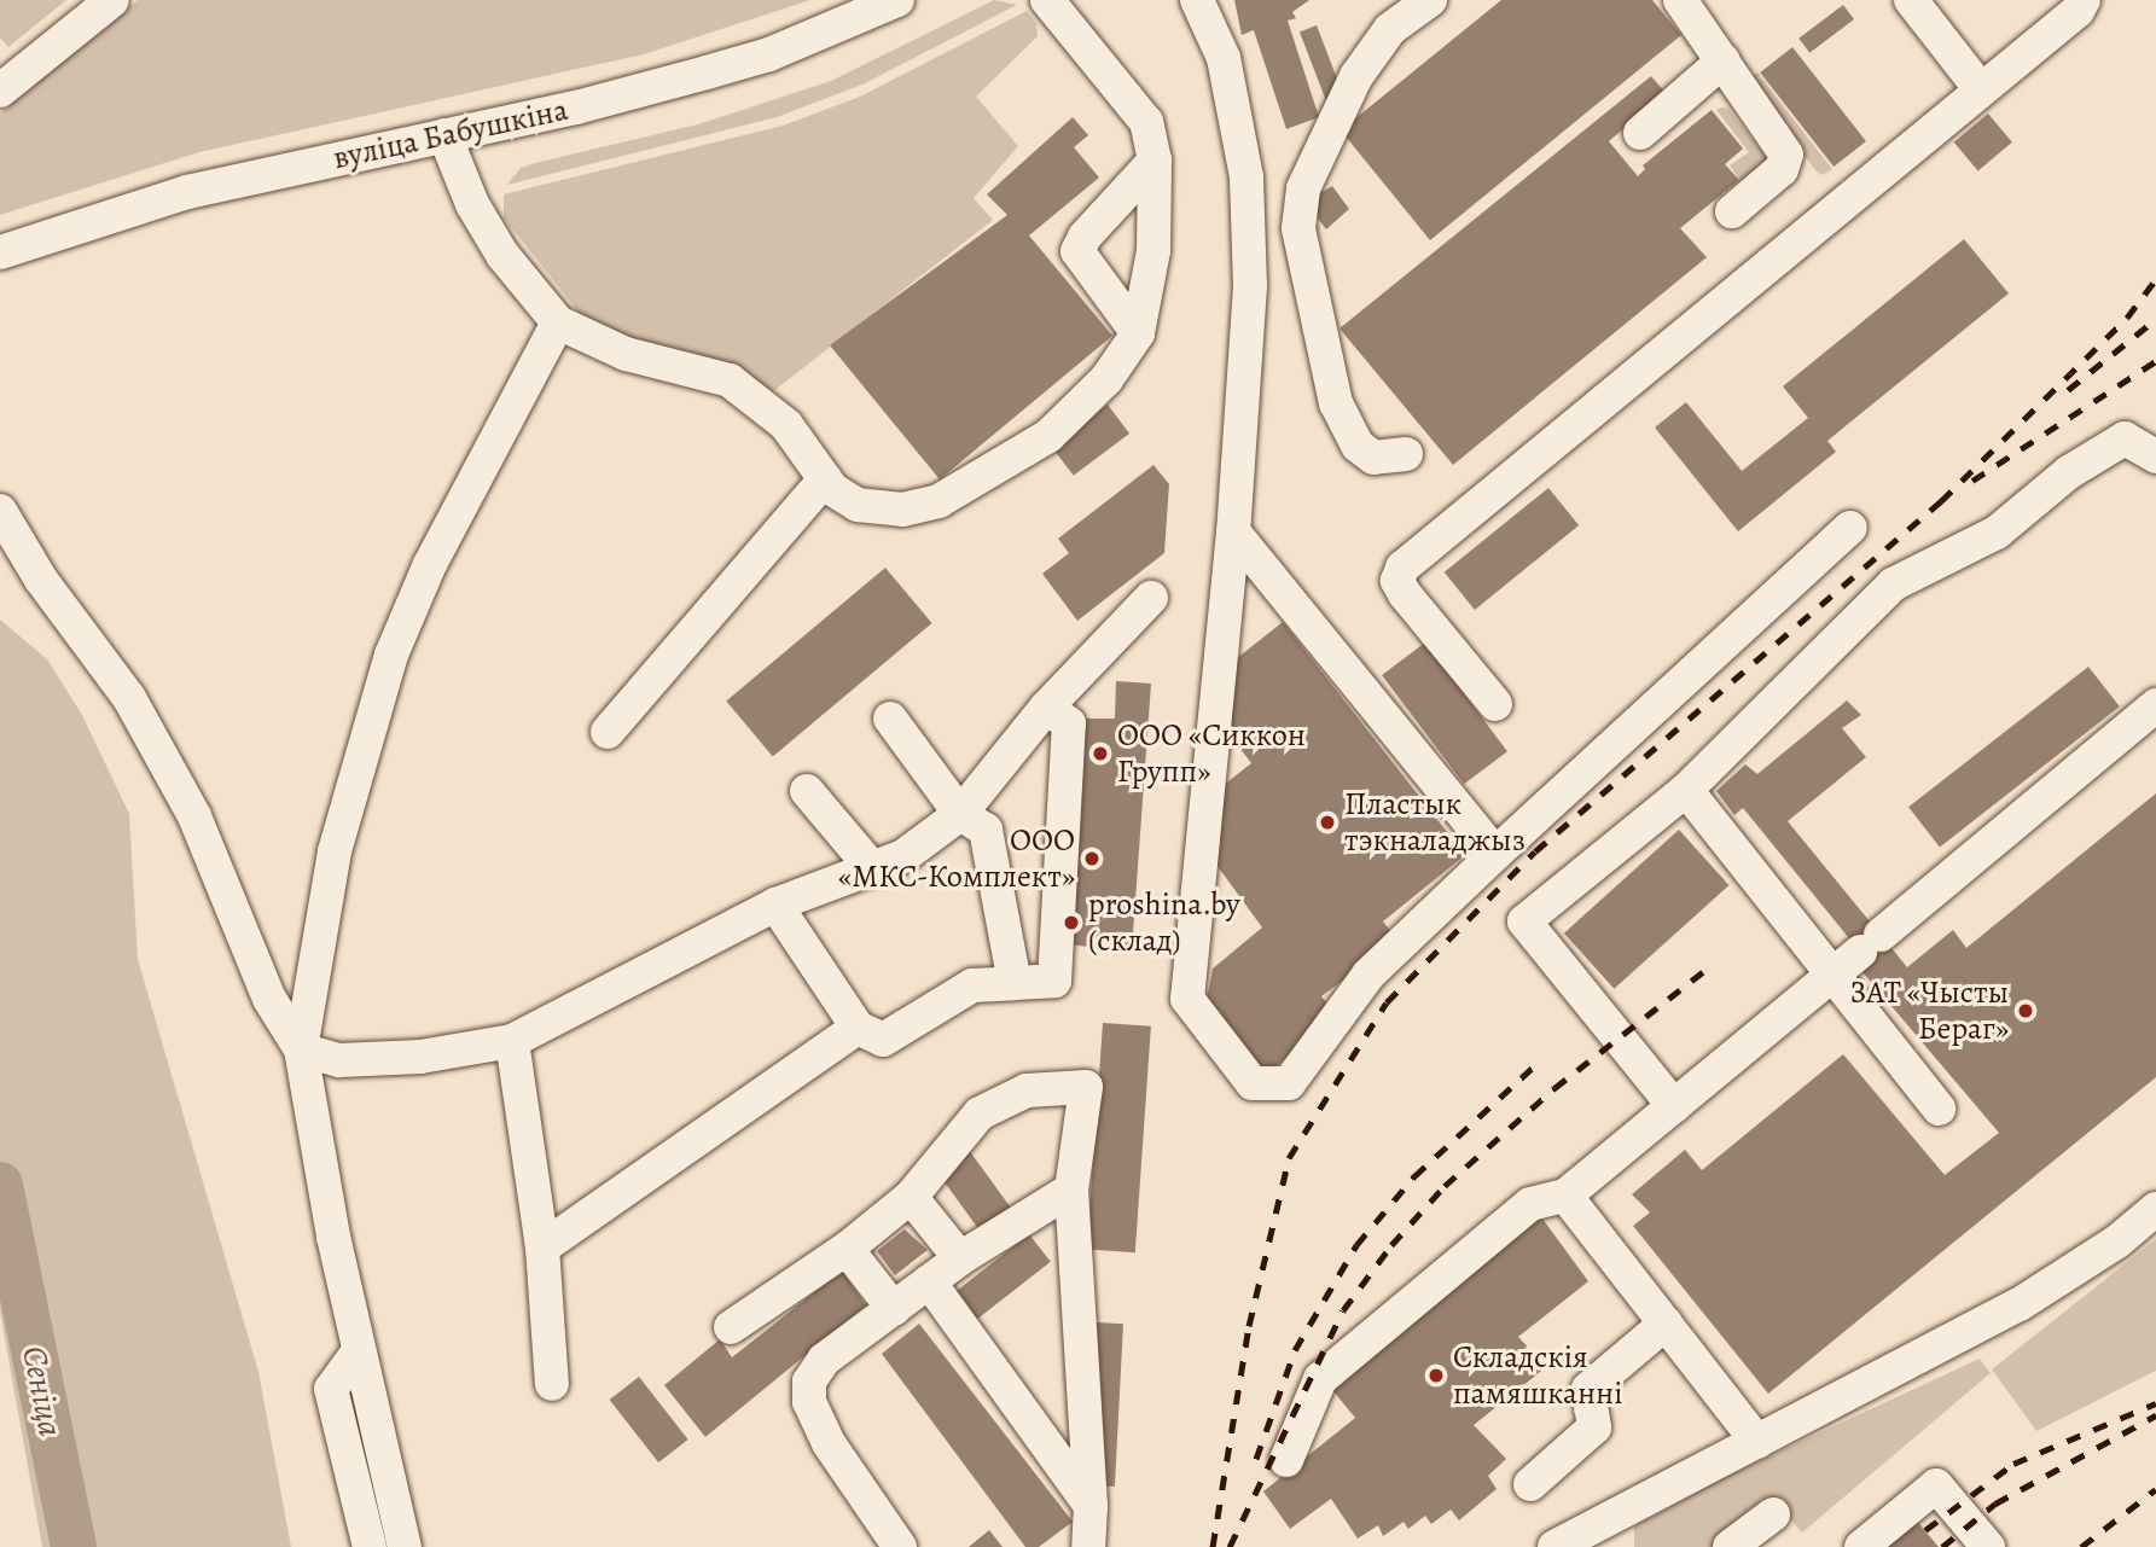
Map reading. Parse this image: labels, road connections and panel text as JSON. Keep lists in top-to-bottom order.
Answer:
{
  "streets": {
    "street": ["вуліца Бабушкіна"]
  },
  "water": ["Сеніца"],
  "places": [
    "ООО «Сиккон Групп»",
    "Пластык тэкналаджыз",
    "ООО «МКС-Комплект»",
    "рroshina.by (склад)",
    "ЗАТ «Чысты Бераг»",
    "Складскія памяшканні"
  ]
}
